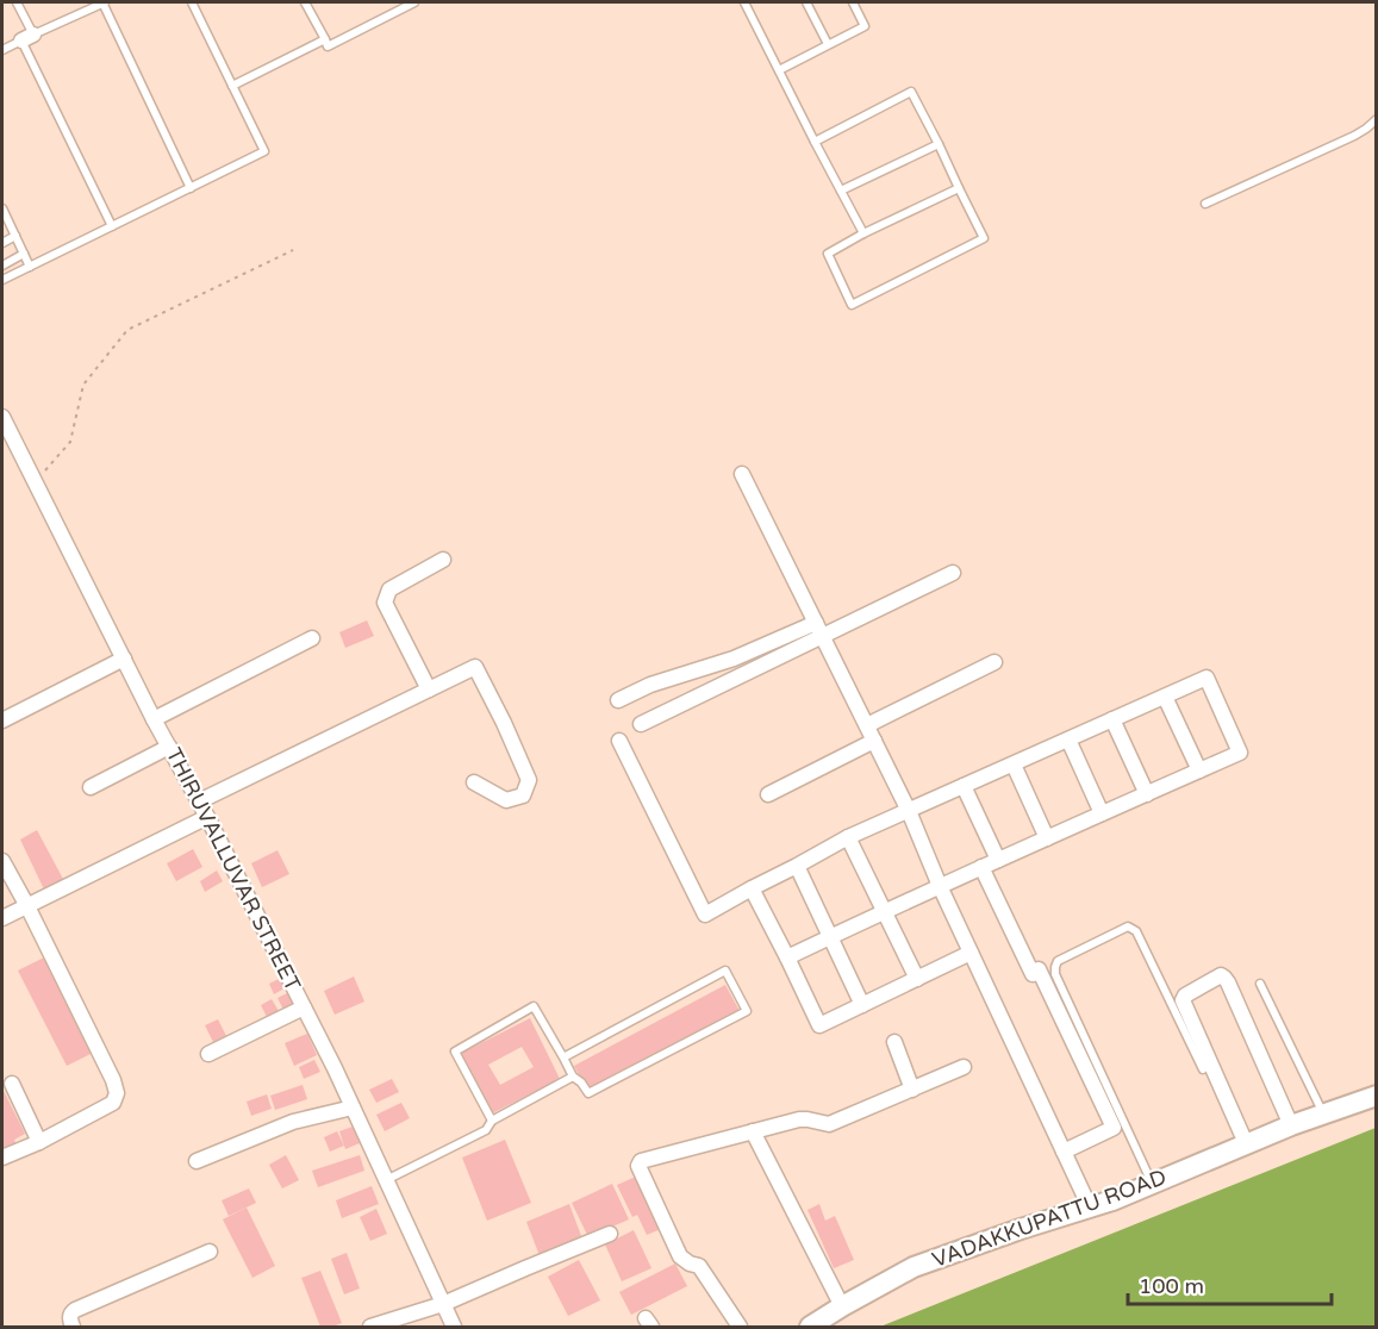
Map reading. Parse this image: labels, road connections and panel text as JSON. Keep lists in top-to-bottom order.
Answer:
{
  "streets": {
    "street": ["THIRUVALLUVAR STREET", "VADAKKUPATTU ROAD"]
  },
  "scale_bar": "100 m"
}
